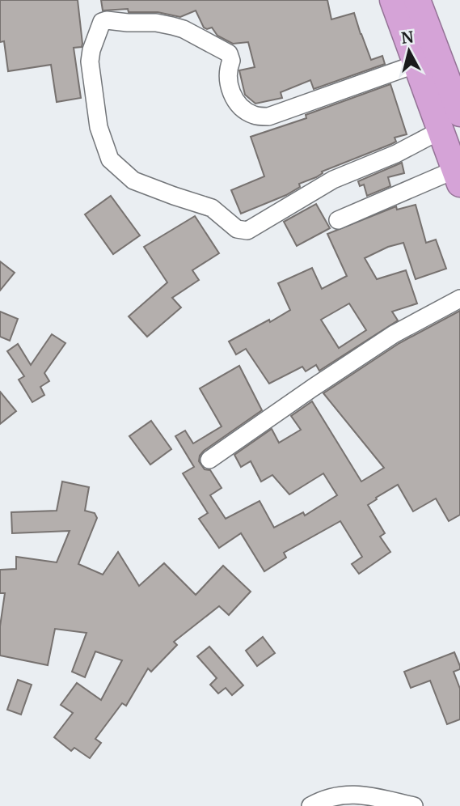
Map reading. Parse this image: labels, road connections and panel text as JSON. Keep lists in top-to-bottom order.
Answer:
{
  "north": "top"
}
